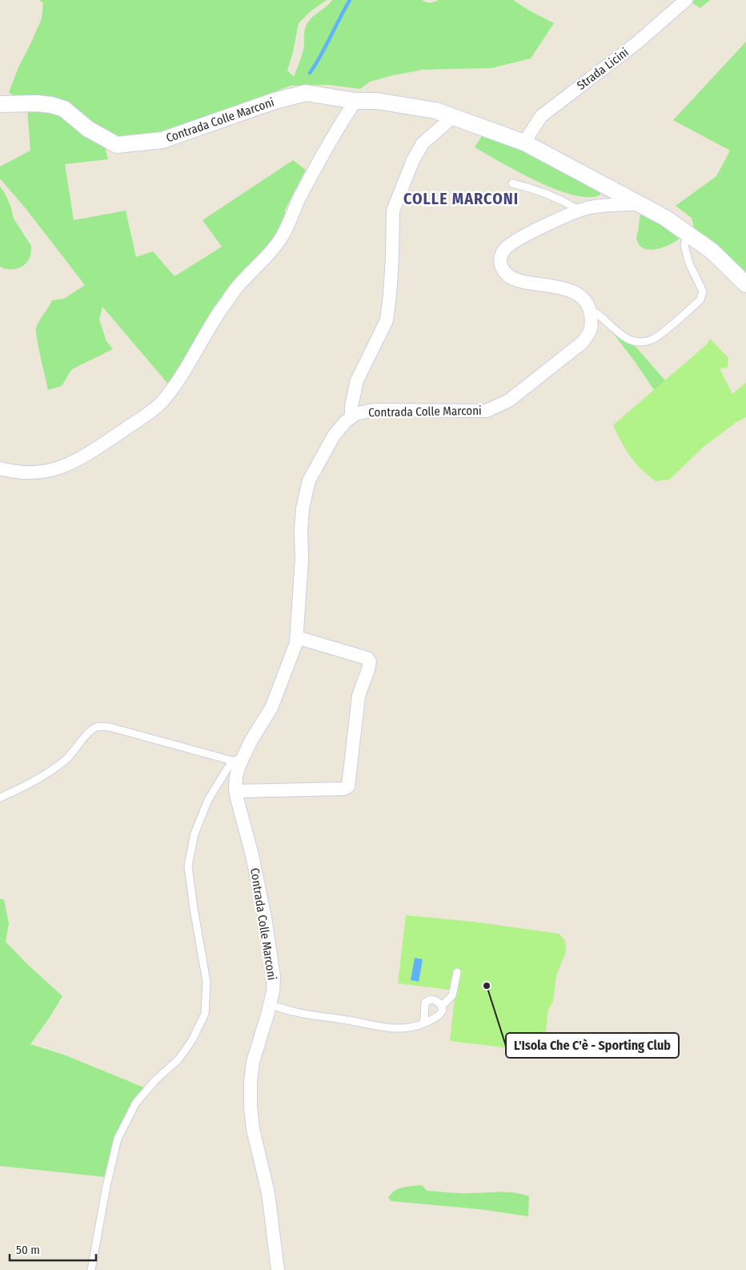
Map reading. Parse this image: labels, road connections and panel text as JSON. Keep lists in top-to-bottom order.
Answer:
{
  "streets": {
    "street": ["Strada Licini", "Contrada Colle Marconi"]
  },
  "crossings": [
    ["Strada Licini", "Contrada Colle Marconi"]
  ],
  "districts": ["COLLE MARCONI"],
  "places": ["L'Isola Che C'è - Sporting Club"],
  "scale_bar": "50 m"
}
